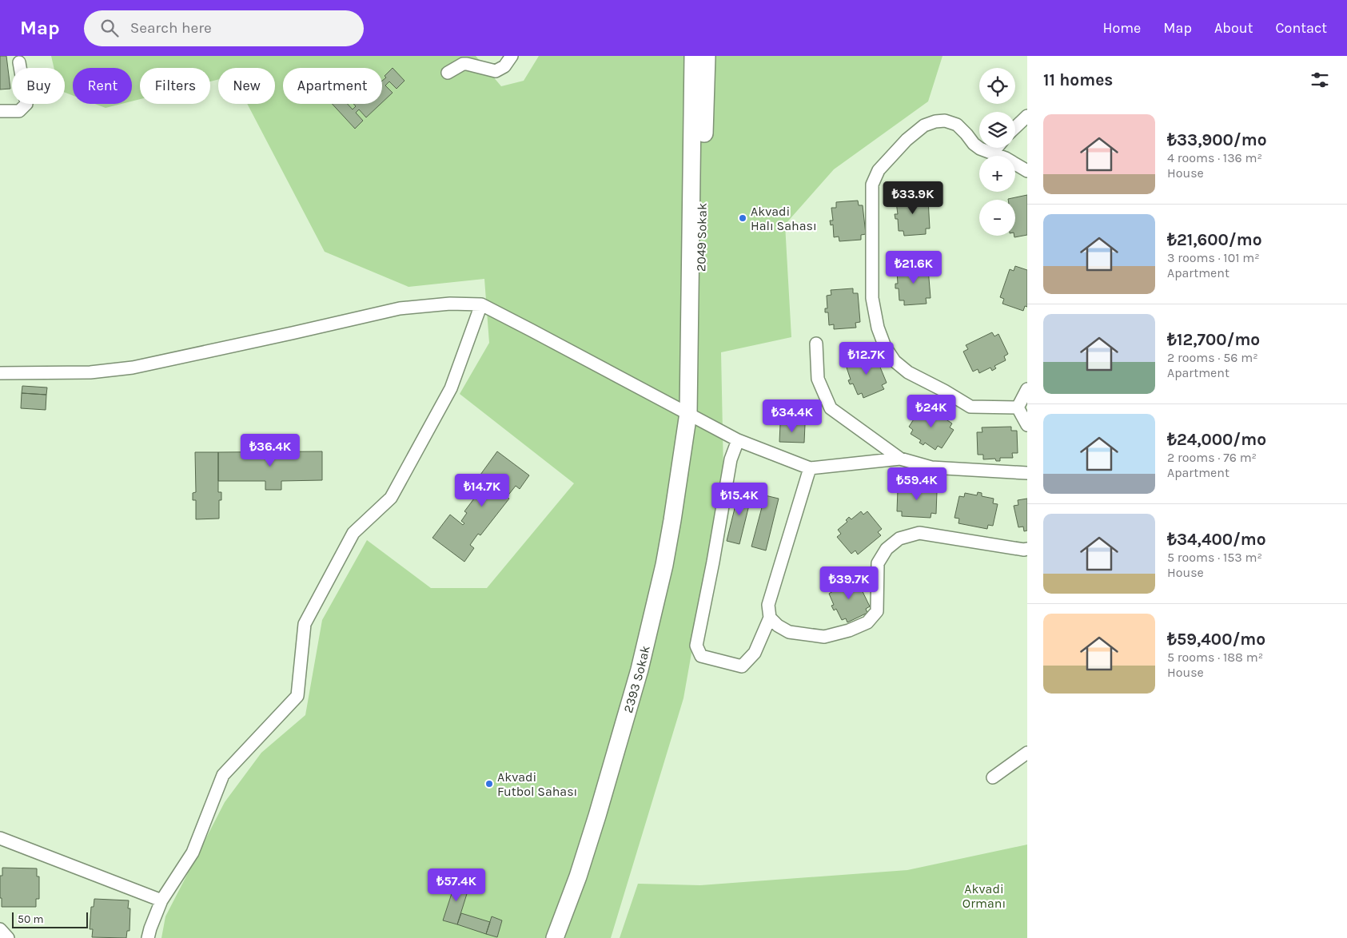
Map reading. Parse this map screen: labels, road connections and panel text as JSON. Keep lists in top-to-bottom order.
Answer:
{
  "streets": {
    "main road": ["2049 Sokak", "2393 Sokak"]
  },
  "crossings": [
    ["2049 Sokak", "2393 Sokak"]
  ],
  "parks": ["Akvadi Ormanı"],
  "places": ["Akvadi Halı Sahası", "Akvadi Futbol Sahası"],
  "scale_bar": "50 m",
  "page": {
    "header": "Map",
    "search": "Search here",
    "nav": [
      "Home",
      "Map",
      "About",
      "Contact"
    ],
    "heading": "11 homes",
    "map_buttons": ["+", "−"],
    "chip": [
      "Buy",
      "Rent",
      "Filters",
      "New",
      "Apartment"
    ],
    "list": [
      {
        "name": "₺33,900/mo",
        "note": "4 rooms · 136 m² · House"
      },
      {
        "name": "₺21,600/mo",
        "note": "3 rooms · 101 m² · Apartment"
      },
      {
        "name": "₺12,700/mo",
        "note": "2 rooms · 56 m² · Apartment"
      },
      {
        "name": "₺24,000/mo",
        "note": "2 rooms · 76 m² · Apartment"
      },
      {
        "name": "₺34,400/mo",
        "note": "5 rooms · 153 m² · House"
      },
      {
        "name": "₺59,400/mo",
        "note": "5 rooms · 188 m² · House"
      }
    ],
    "price": [
      "₺33.9K",
      "₺21.6K",
      "₺12.7K",
      "₺24K",
      "₺34.4K",
      "₺36.4K",
      "₺59.4K",
      "₺14.7K",
      "₺15.4K",
      "₺39.7K",
      "₺57.4K"
    ],
    "scale": "50 m"
  }
}
